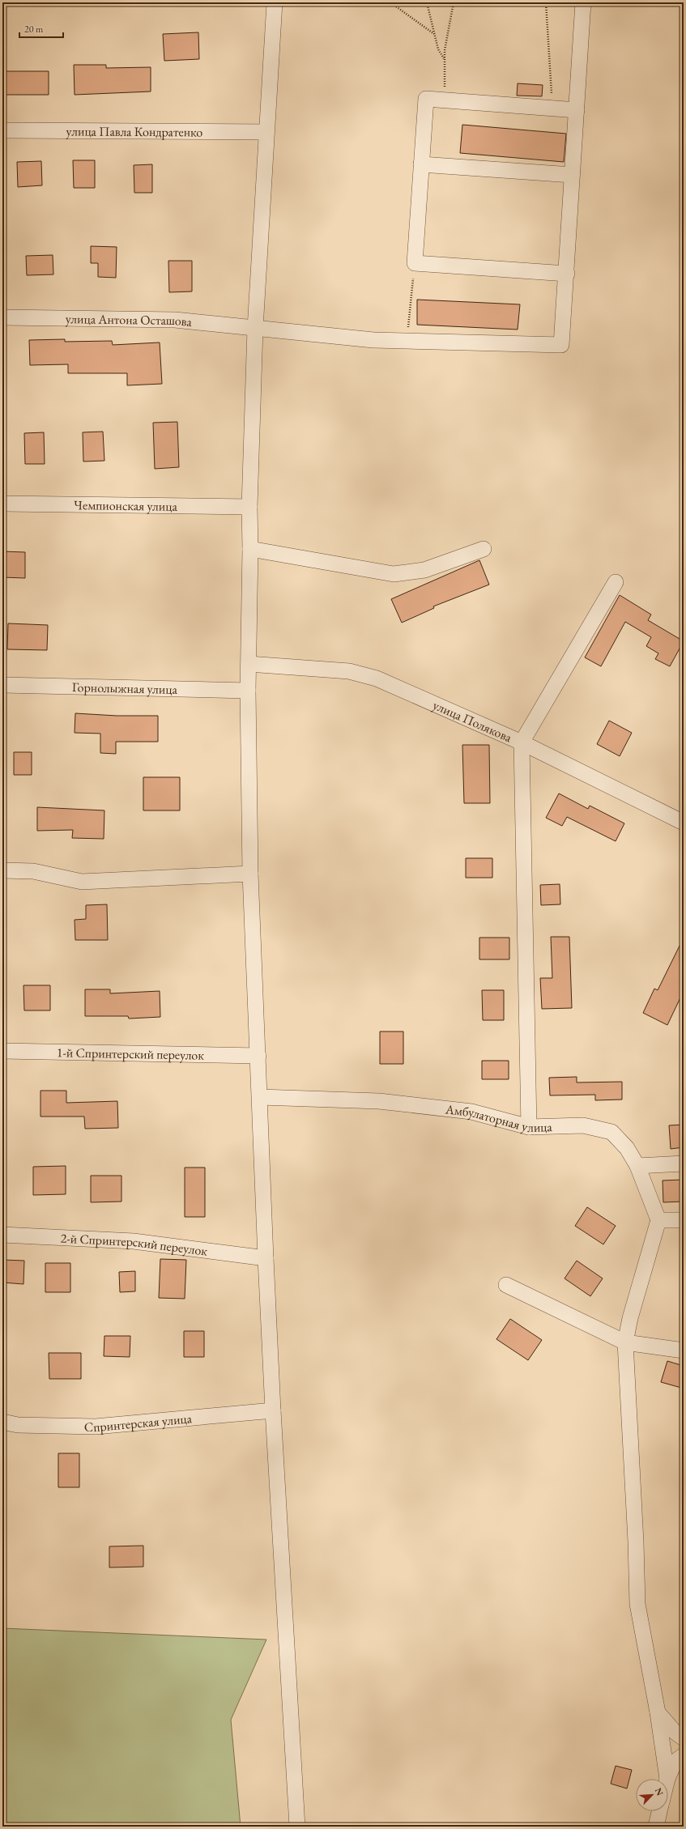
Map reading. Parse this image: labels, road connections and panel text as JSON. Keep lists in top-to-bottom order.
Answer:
{
  "streets": {
    "street": [
      "улица Павла Кондратенко",
      "улица Антона Осташова",
      "Чемпионская улица",
      "Горнолыжная улица",
      "улица Полякова",
      "1-й Спринтерский переулок",
      "Амбулаторная улица",
      "2-й Спринтерский переулок",
      "Спринтерская улица"
    ]
  },
  "scale_bar": "20 m",
  "north": "top right"
}
